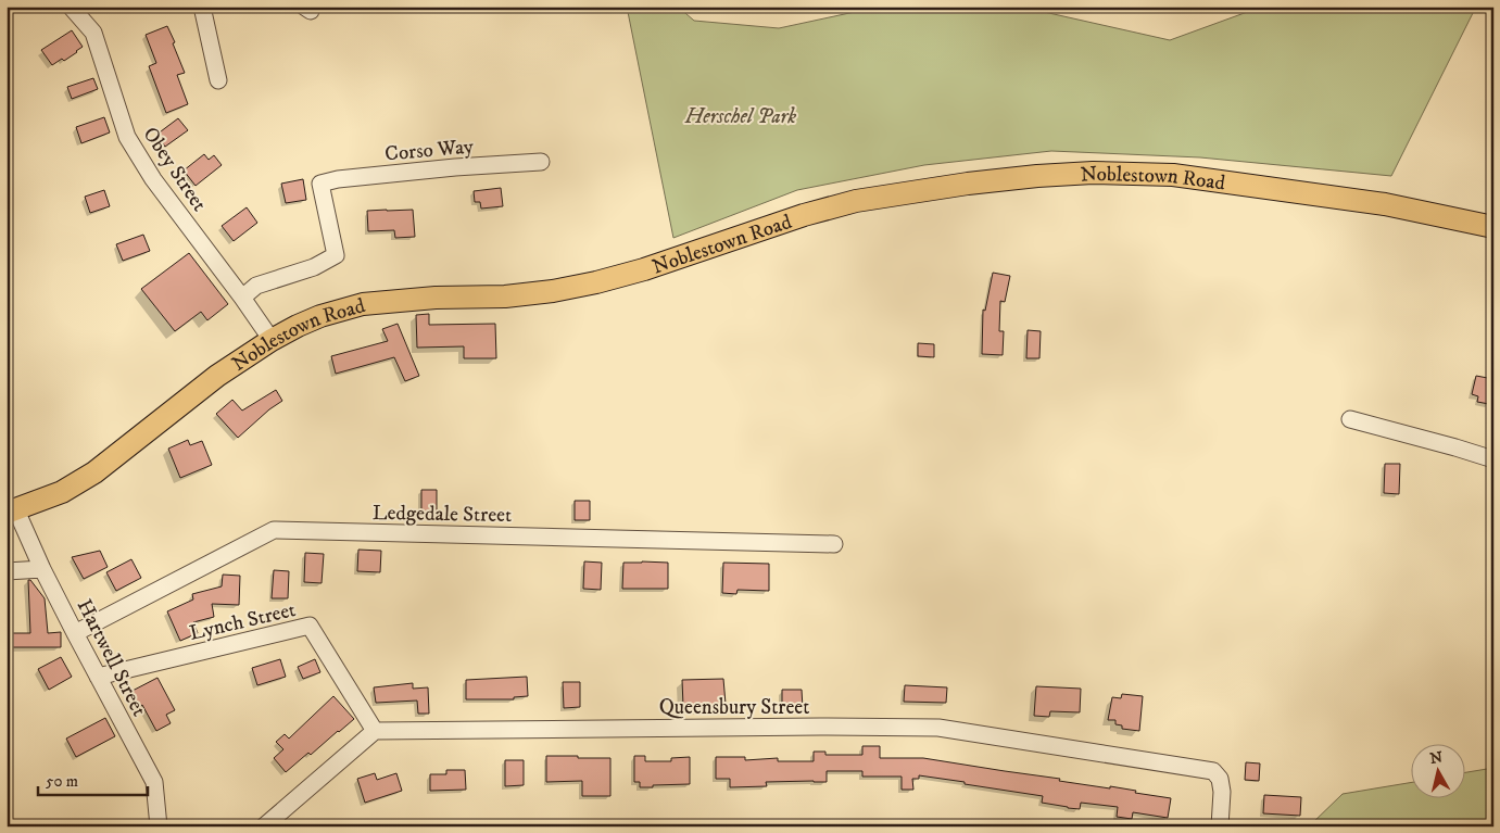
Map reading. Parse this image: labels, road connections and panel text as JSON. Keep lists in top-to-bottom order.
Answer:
{
  "streets": {
    "main road": ["Noblestown Road"],
    "street": [
      "Corso Way",
      "Obey Street",
      "Ledgedale Street",
      "Lynch Street",
      "Hartwell Street",
      "Queensbury Street"
    ]
  },
  "crossings": [
    ["Corso Way", "Obey Street"],
    ["Obey Street", "Noblestown Road"],
    ["Noblestown Road", "Hartwell Street"],
    ["Ledgedale Street", "Hartwell Street"],
    ["Lynch Street", "Hartwell Street"],
    ["Lynch Street", "Queensbury Street"]
  ],
  "parks": ["Herschel Park"],
  "scale_bar": "50 m",
  "north": "top"
}
